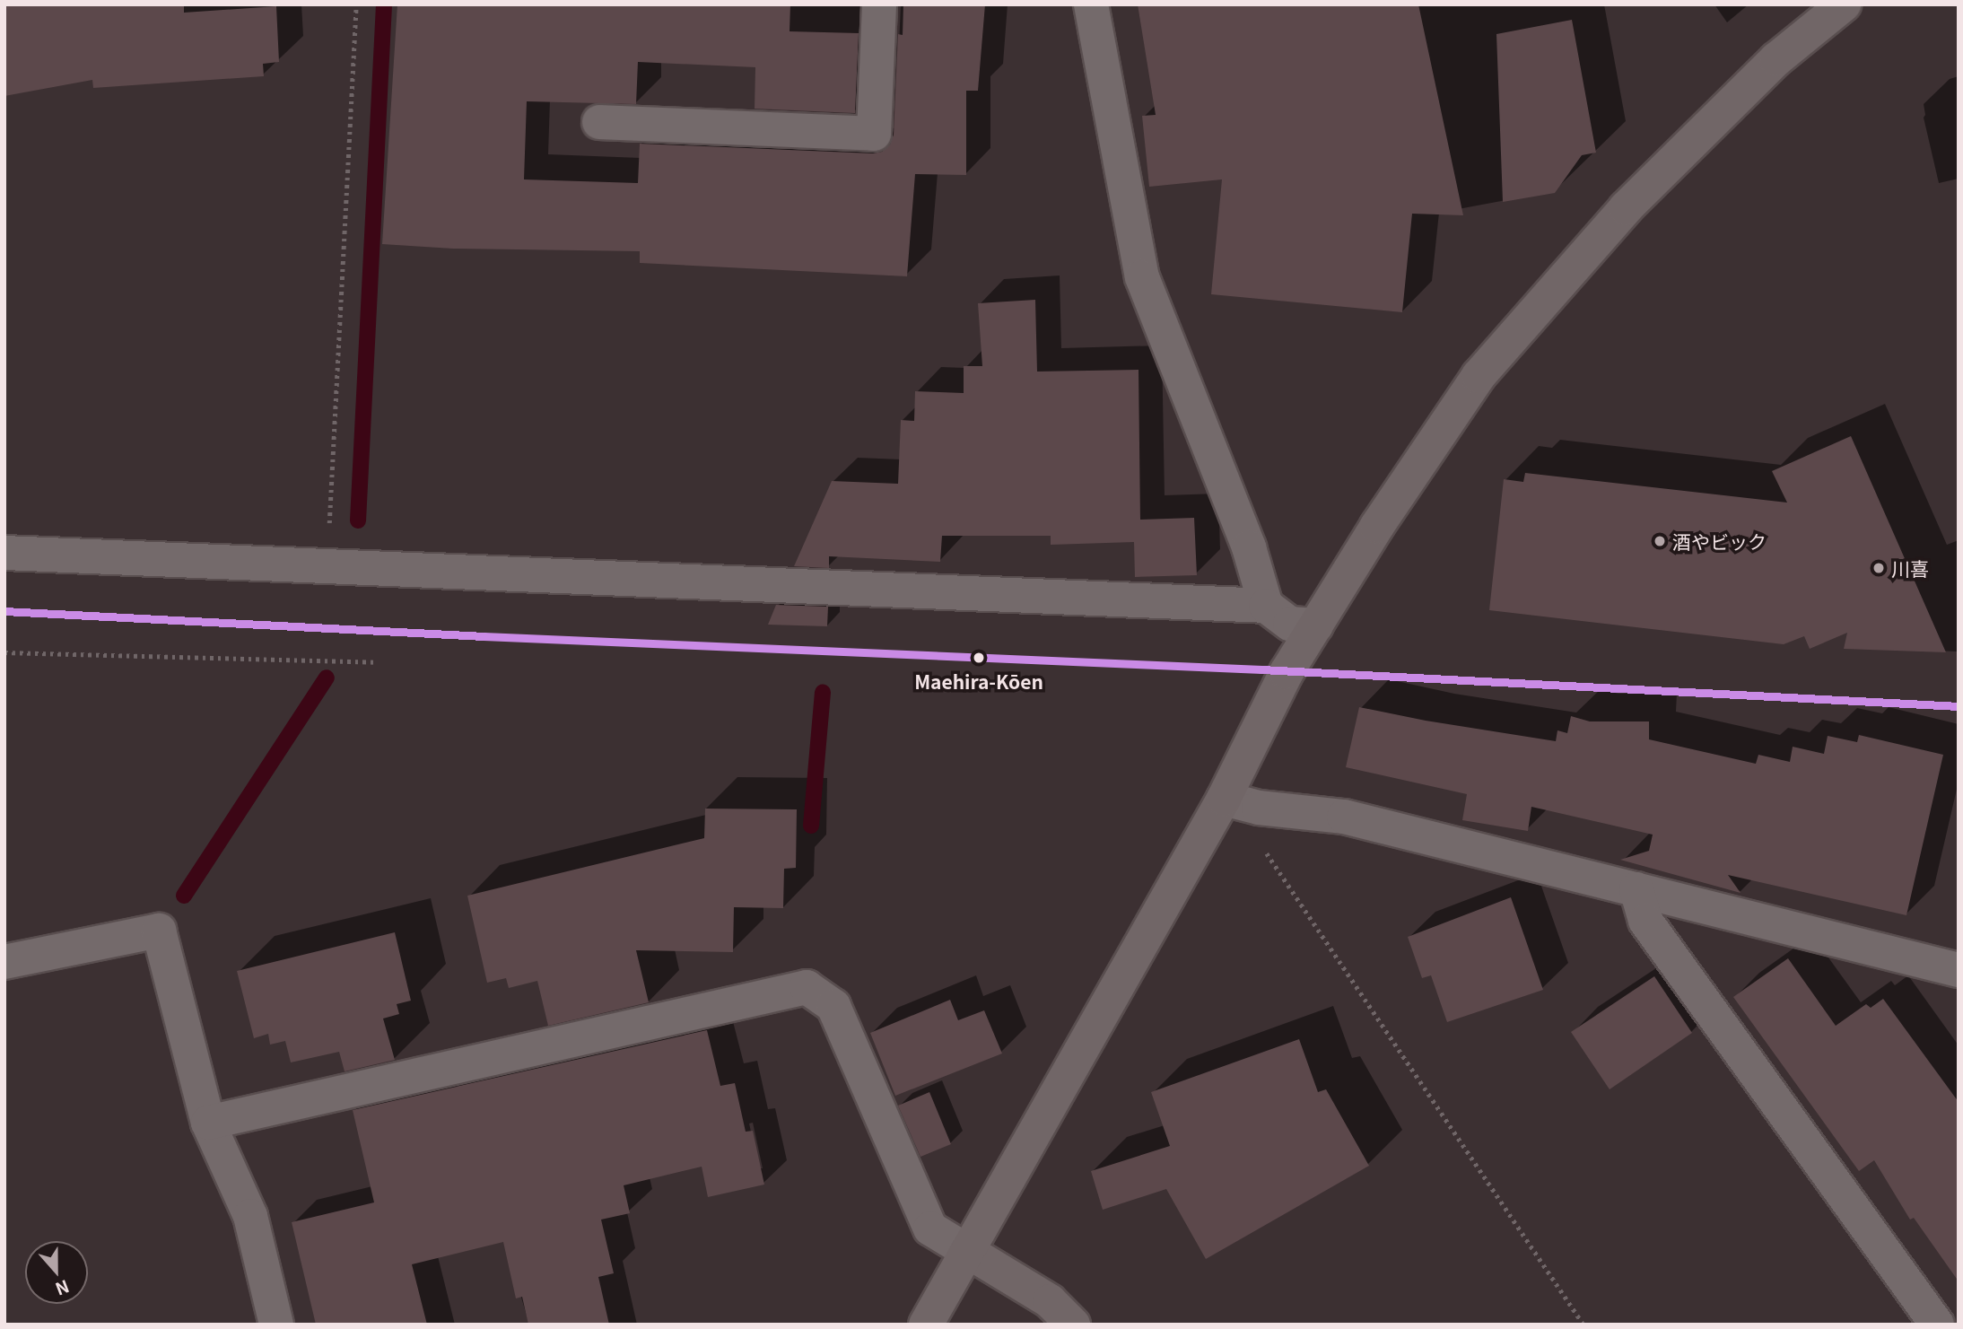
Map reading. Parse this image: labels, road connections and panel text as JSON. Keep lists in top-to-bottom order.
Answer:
{
  "places": ["酒やビック", "川喜", "Maehira-Kōen"],
  "north": "bottom"
}
